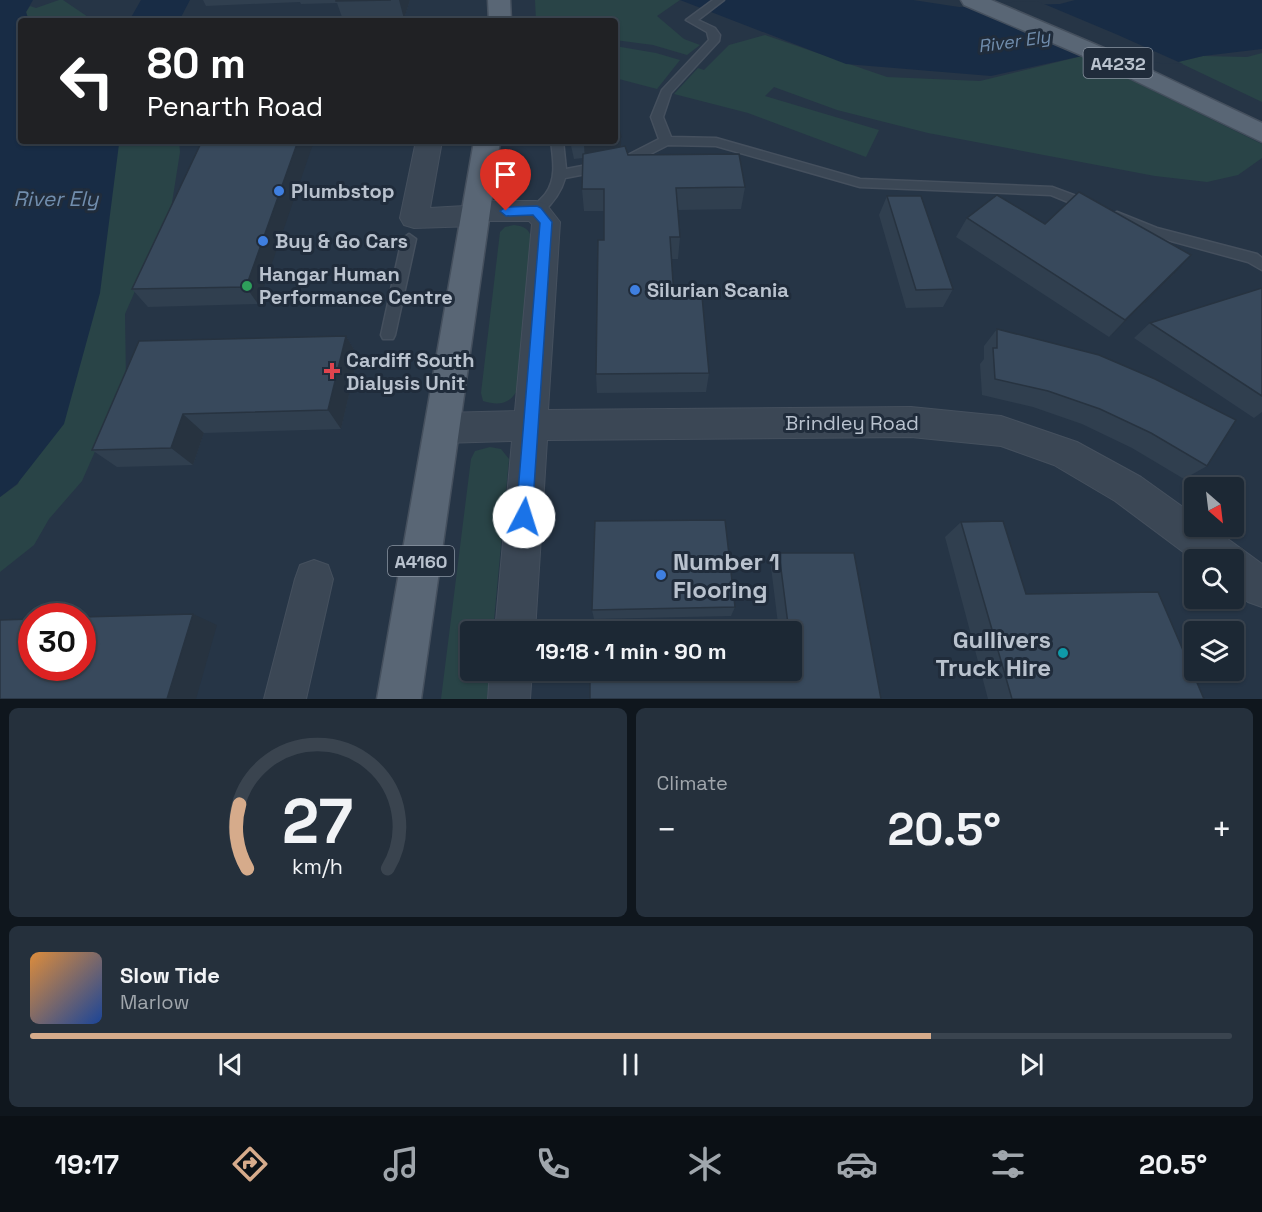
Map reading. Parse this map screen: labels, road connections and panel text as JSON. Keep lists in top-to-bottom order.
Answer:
{
  "streets": {
    "main road": ["A4232", "A4160"],
    "street": ["Brindley Road"]
  },
  "crossings": [
    ["Brindley Road", "A4160"]
  ],
  "water": ["River Ely"],
  "places": {
    "other": [
      "Plumbstop",
      "Buy & Go Cars",
      "Hangar Human Performance Centre",
      "Silurian Scania",
      "Number 1 Flooring",
      "Gullivers Truck Hire"
    ],
    "health": ["Cardiff South Dialysis Unit"]
  },
  "north": "bottom right",
  "page": {
    "turn": ["80 m", "Penarth Road"],
    "limit": "30",
    "trip": "19:18 · 1 min · 90 m",
    "tile": "Climate",
    "heat": ["−", "20.5°", "+"],
    "song": ["Slow Tide", "Marlow"],
    "tabs": ["19:17", "20.5°"],
    "gauge": ["27", "km/h"]
  }
}
